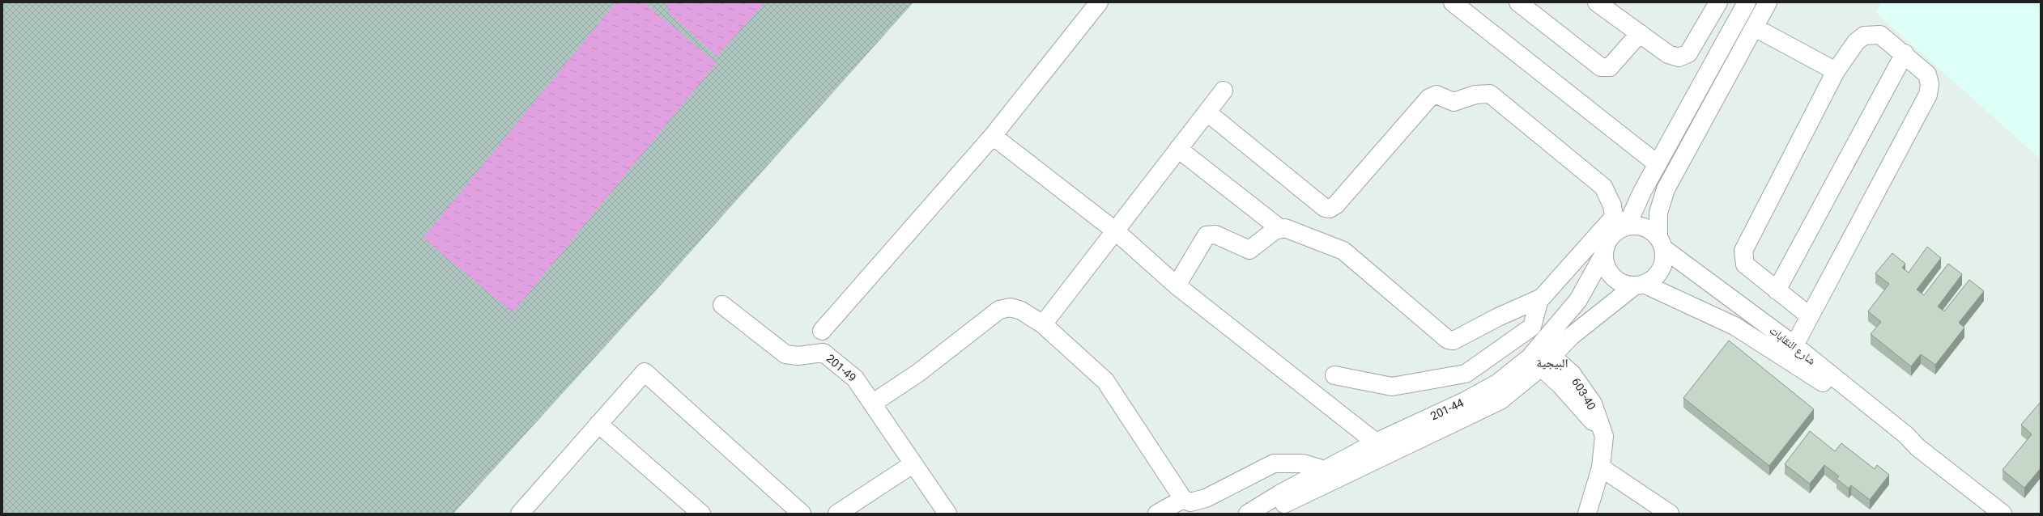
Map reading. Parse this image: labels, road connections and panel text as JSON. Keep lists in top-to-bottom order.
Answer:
{
  "streets": {
    "street": [
      "شارع النقابات",
      "201-49",
      "603-40",
      "201-44"
    ]
  },
  "crossings": [
    ["شارع النقابات", "201-44"],
    ["603-40", "201-44"]
  ],
  "districts": ["البيجية"]
}
